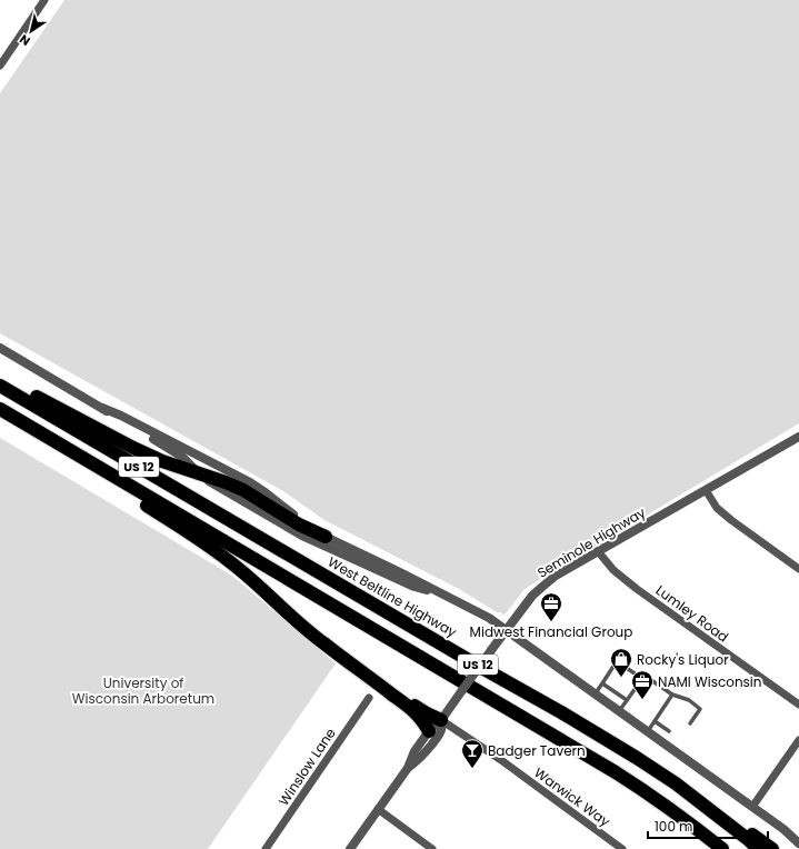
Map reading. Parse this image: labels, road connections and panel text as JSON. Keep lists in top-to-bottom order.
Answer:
{
  "streets": {
    "highway": ["US 12", "West Beltline Highway"],
    "street": [
      "Seminole Highway",
      "Lumley Road",
      "Winslow Lane",
      "Warwick Way"
    ]
  },
  "crossings": [
    ["Seminole Highway", "Lumley Road"],
    ["Seminole Highway", "Warwick Way"]
  ],
  "parks": ["University of Wisconsin Arboretum"],
  "places": {
    "office": ["Midwest Financial Group", "NAMI Wisconsin"],
    "shop": ["Rocky's Liquor"],
    "bar": ["Badger Tavern"]
  },
  "scale_bar": "100 m",
  "north": "bottom left"
}
